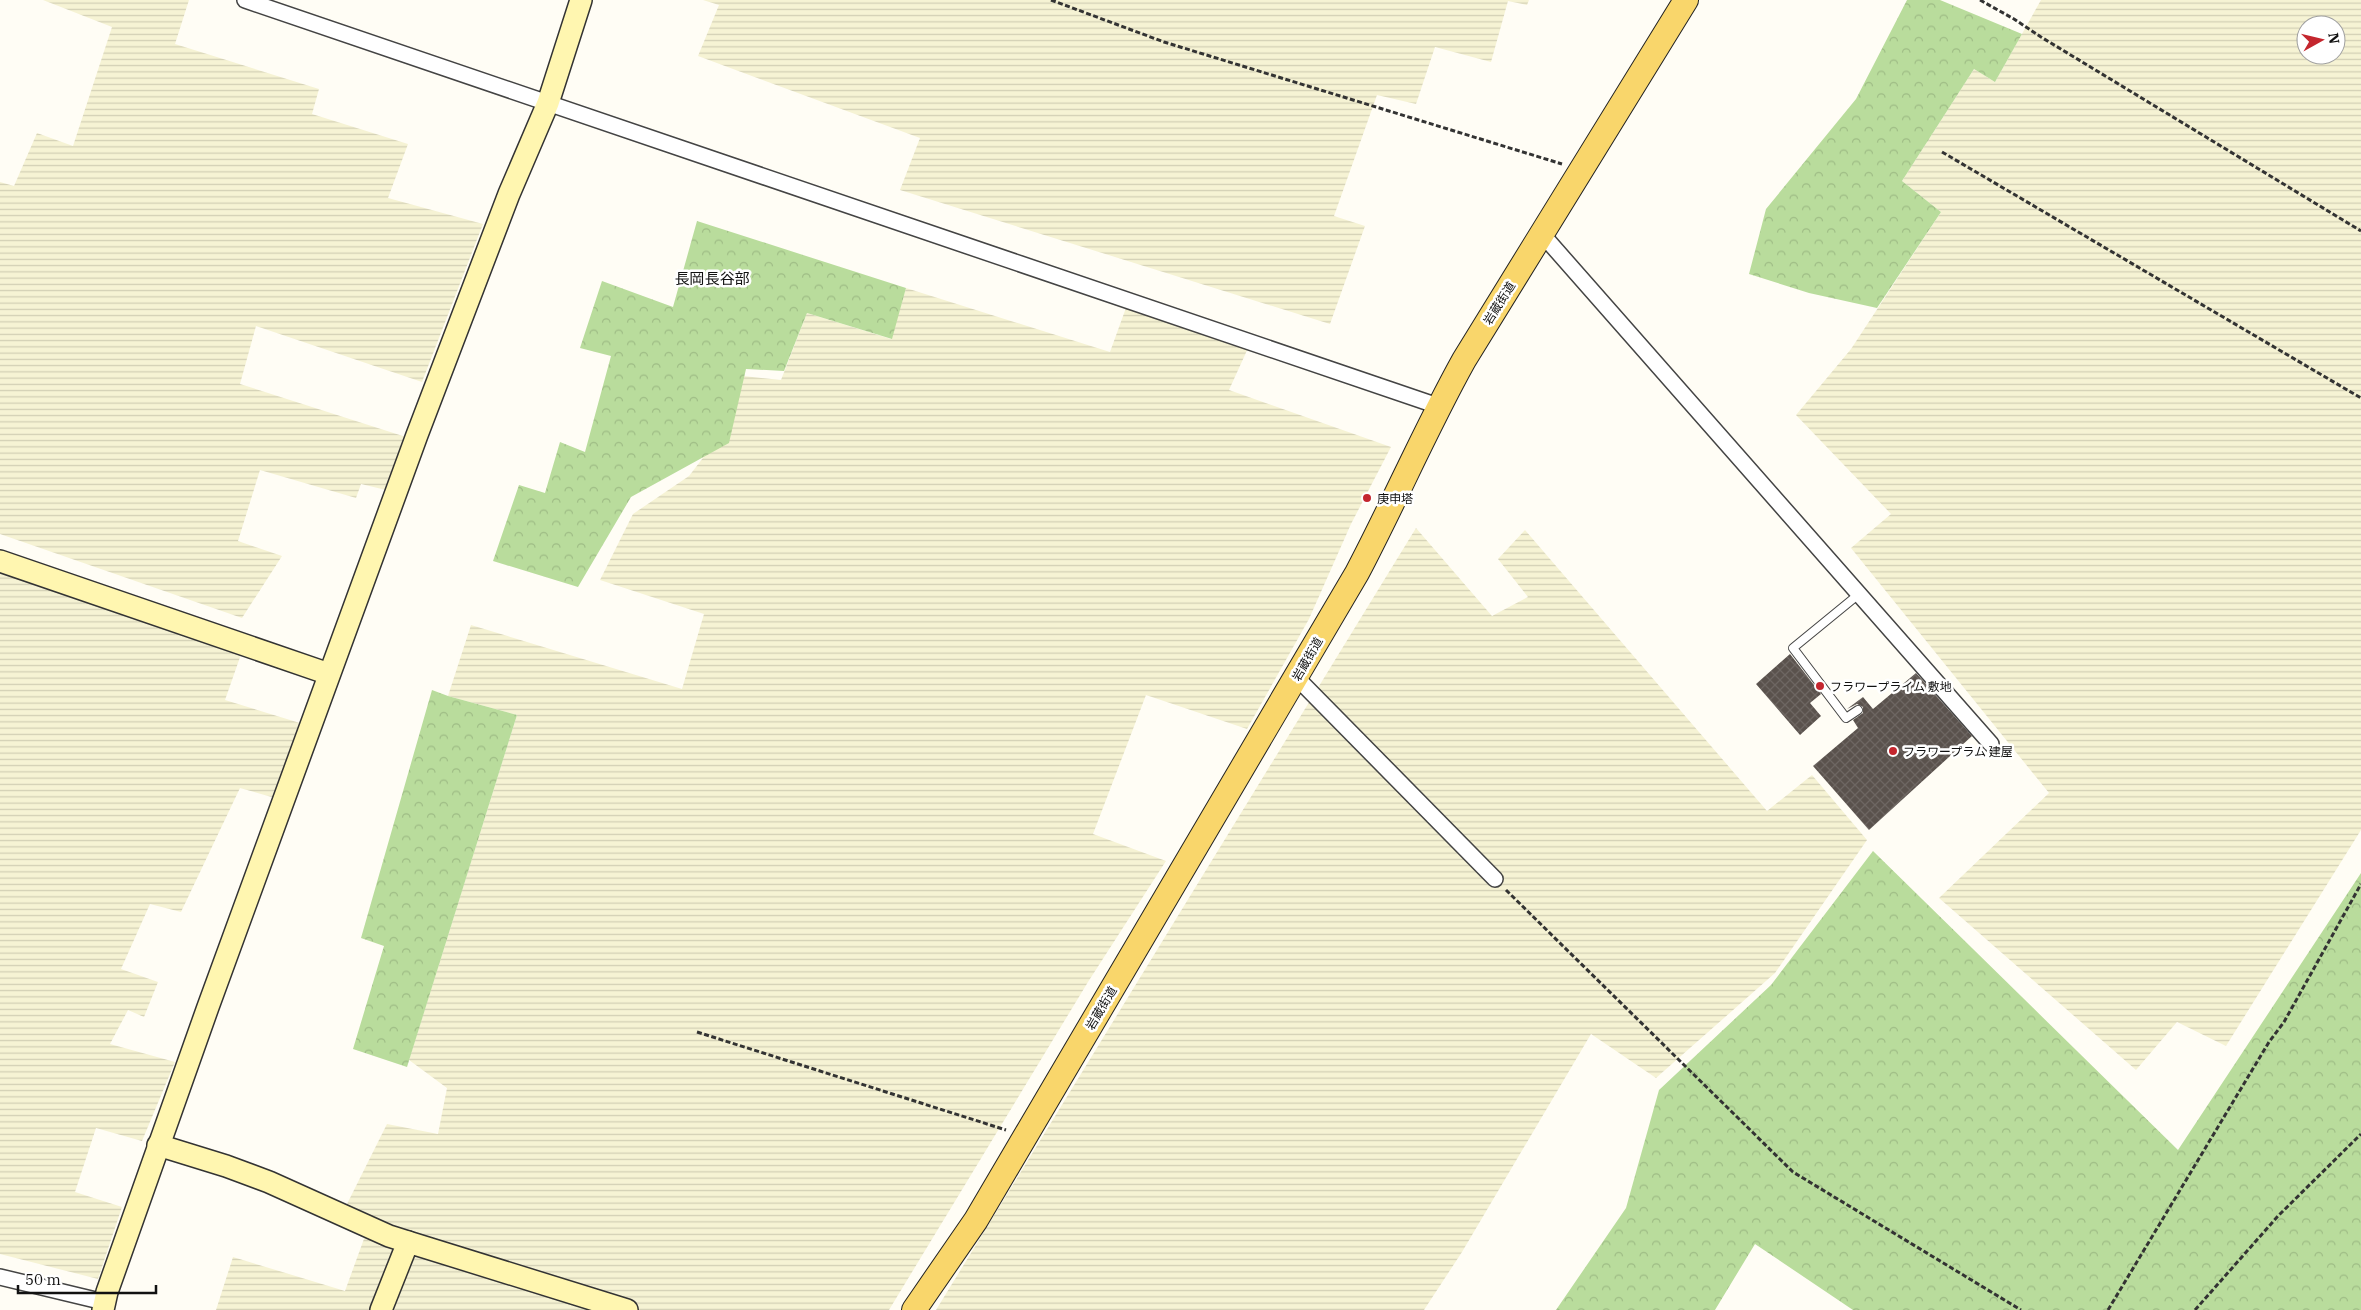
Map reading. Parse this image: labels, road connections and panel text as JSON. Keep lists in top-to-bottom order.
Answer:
{
  "streets": {
    "main road": ["岩蔵街道"]
  },
  "districts": ["長岡長谷部"],
  "places": ["庚申塔", "フラワープライム 敷地", "フラワープラム 建屋"],
  "scale_bar": "50 m",
  "north": "right"
}
